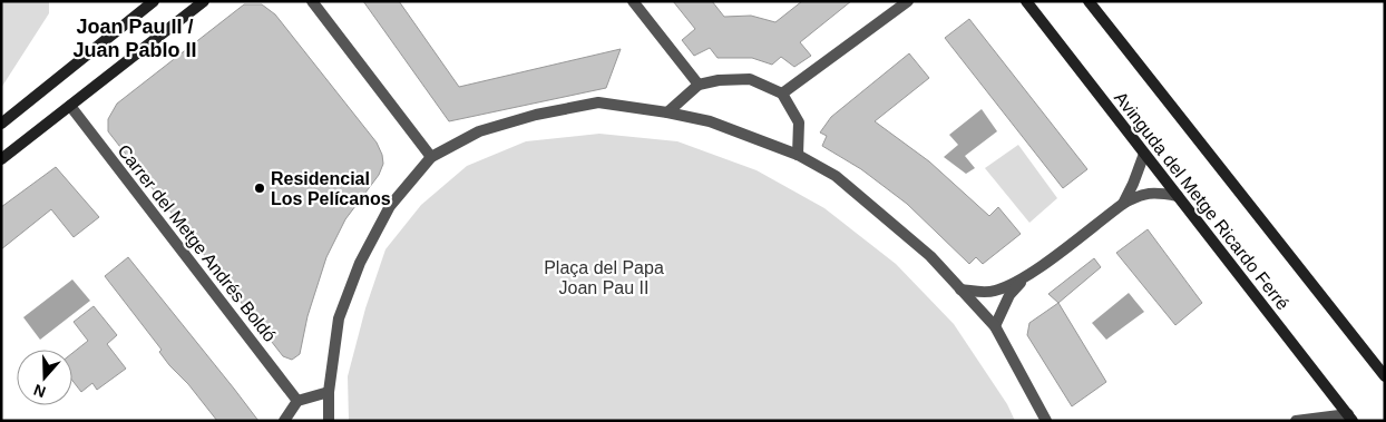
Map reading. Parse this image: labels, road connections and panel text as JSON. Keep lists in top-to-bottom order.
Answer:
{
  "streets": {
    "street": ["Avinguda del Metge Ricardo Ferré", "Carrer del Metge Andrés Boldó"]
  },
  "districts": ["Joan Pau II / Juan Pablo II"],
  "parks": ["Plaça del Papa Joan Pau II"],
  "places": ["Residencial Los Pelícanos"],
  "north": "bottom"
}
